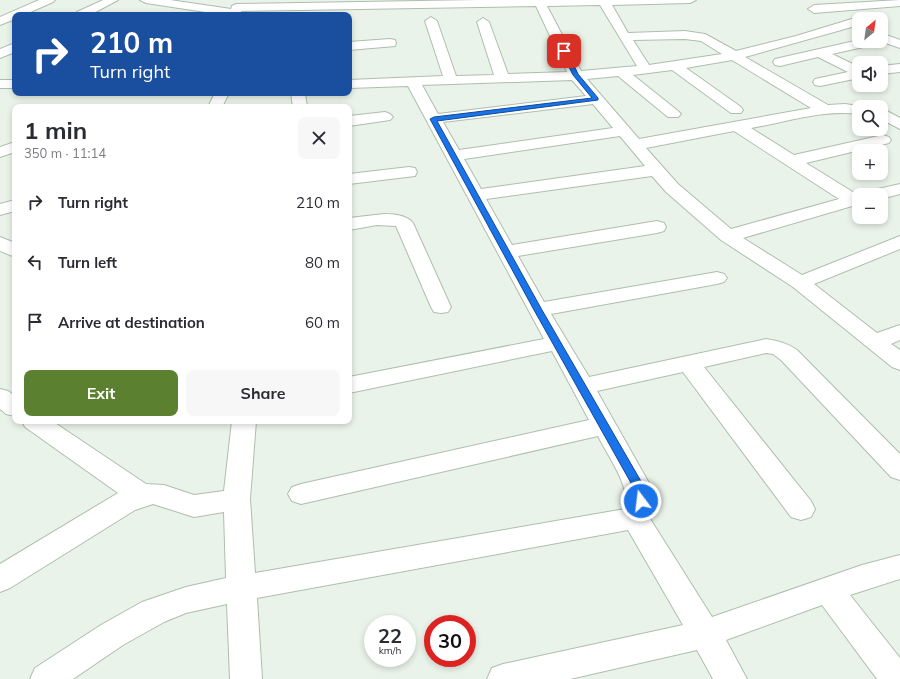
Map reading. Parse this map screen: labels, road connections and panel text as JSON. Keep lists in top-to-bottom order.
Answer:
{
  "north": "top right",
  "page": {
    "map_buttons": ["+", "−"],
    "turn": ["210 m", "Turn right"],
    "heading": ["1 min", "350 m · 11:14"],
    "list": [
      {
        "name": "Turn right",
        "value": "210 m"
      },
      {
        "name": "Turn left",
        "value": "80 m"
      },
      {
        "name": "Arrive at destination",
        "value": "60 m"
      }
    ],
    "buttons": ["Exit", "Share"],
    "speed": "22 km/h",
    "limit": "30"
  }
}
